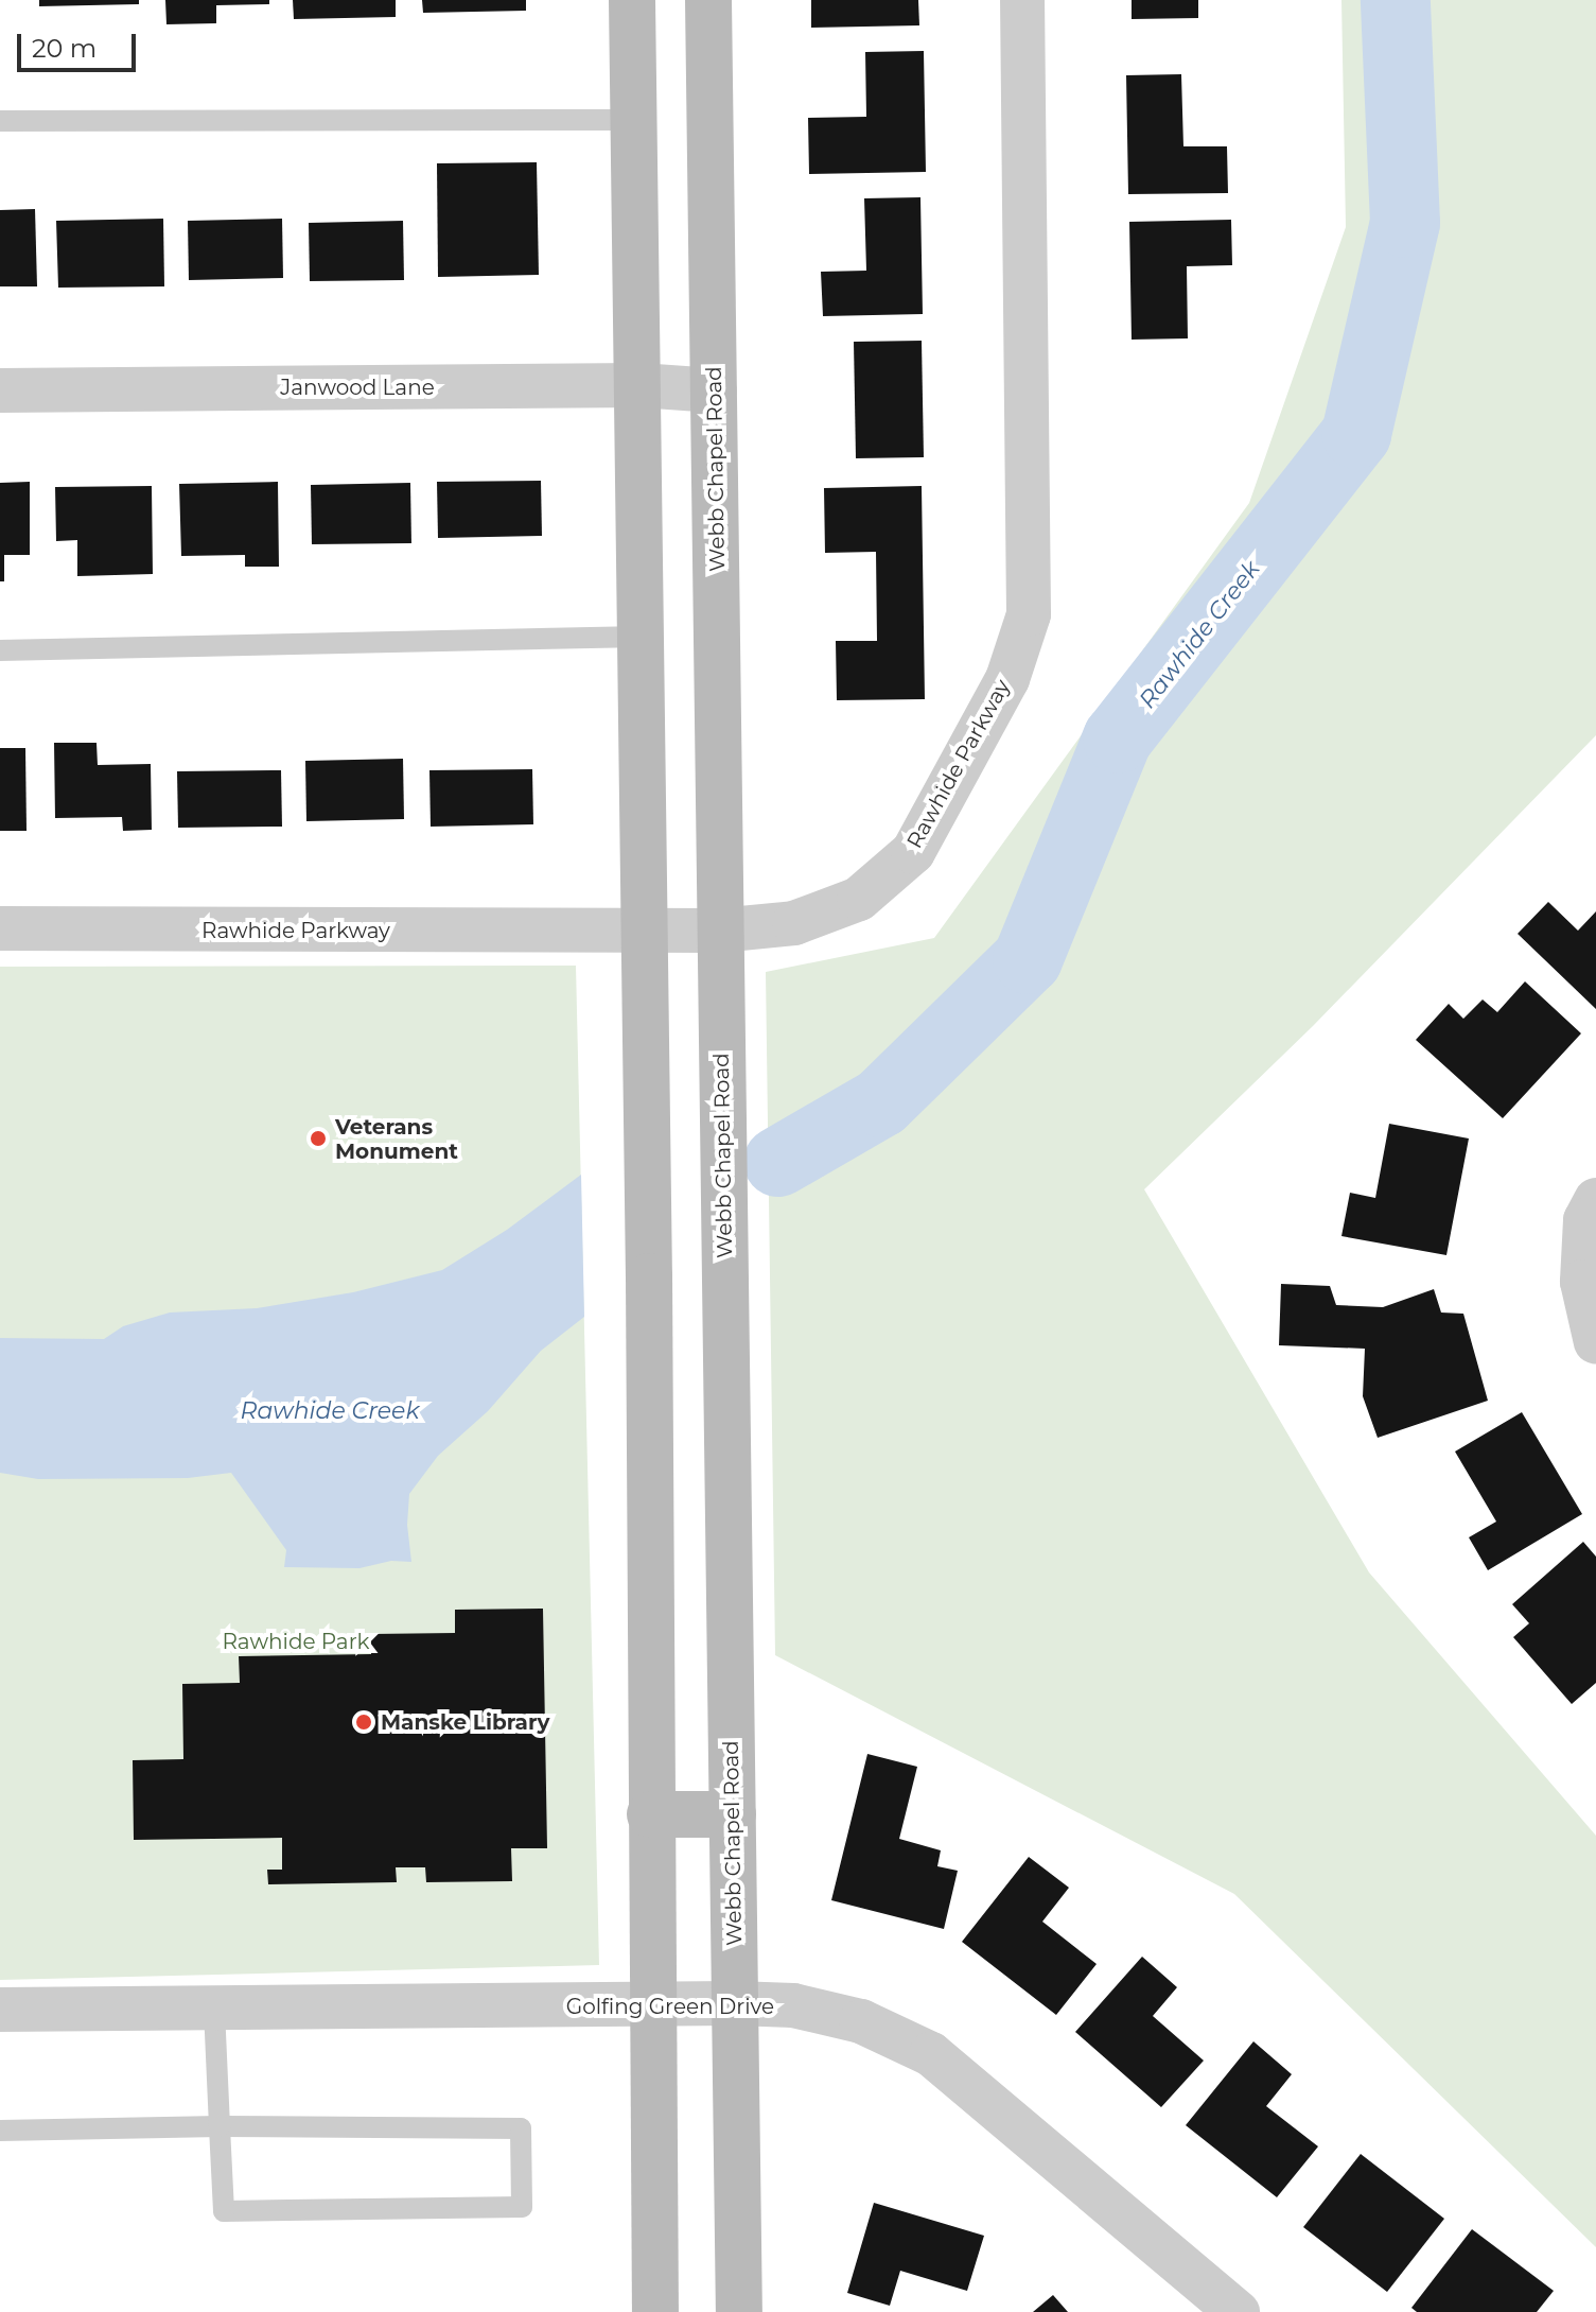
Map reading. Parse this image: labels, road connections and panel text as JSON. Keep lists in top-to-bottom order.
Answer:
{
  "streets": {
    "main road": ["Webb Chapel Road"],
    "street": ["Janwood Lane", "Rawhide Parkway", "Golfing Green Drive"]
  },
  "crossings": [
    ["Janwood Lane", "Webb Chapel Road"],
    ["Webb Chapel Road", "Rawhide Parkway"],
    ["Webb Chapel Road", "Golfing Green Drive"]
  ],
  "water": ["Rawhide Creek"],
  "parks": ["Rawhide Park"],
  "places": ["Veterans Monument", "Manske Library"],
  "scale_bar": "20 m"
}
